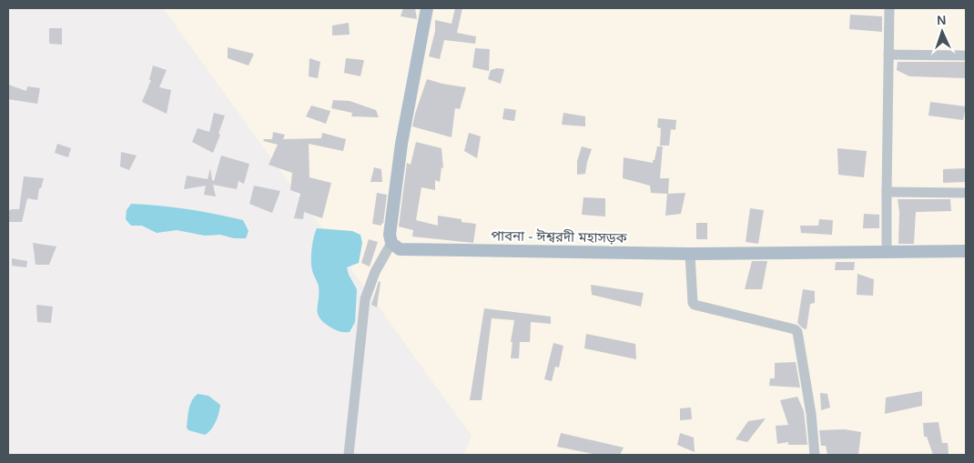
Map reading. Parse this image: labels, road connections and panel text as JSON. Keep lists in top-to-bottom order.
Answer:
{
  "streets": {
    "main road": ["পাবনা - ঈশ্বরদী মহাসড়ক"]
  },
  "north": "top"
}
